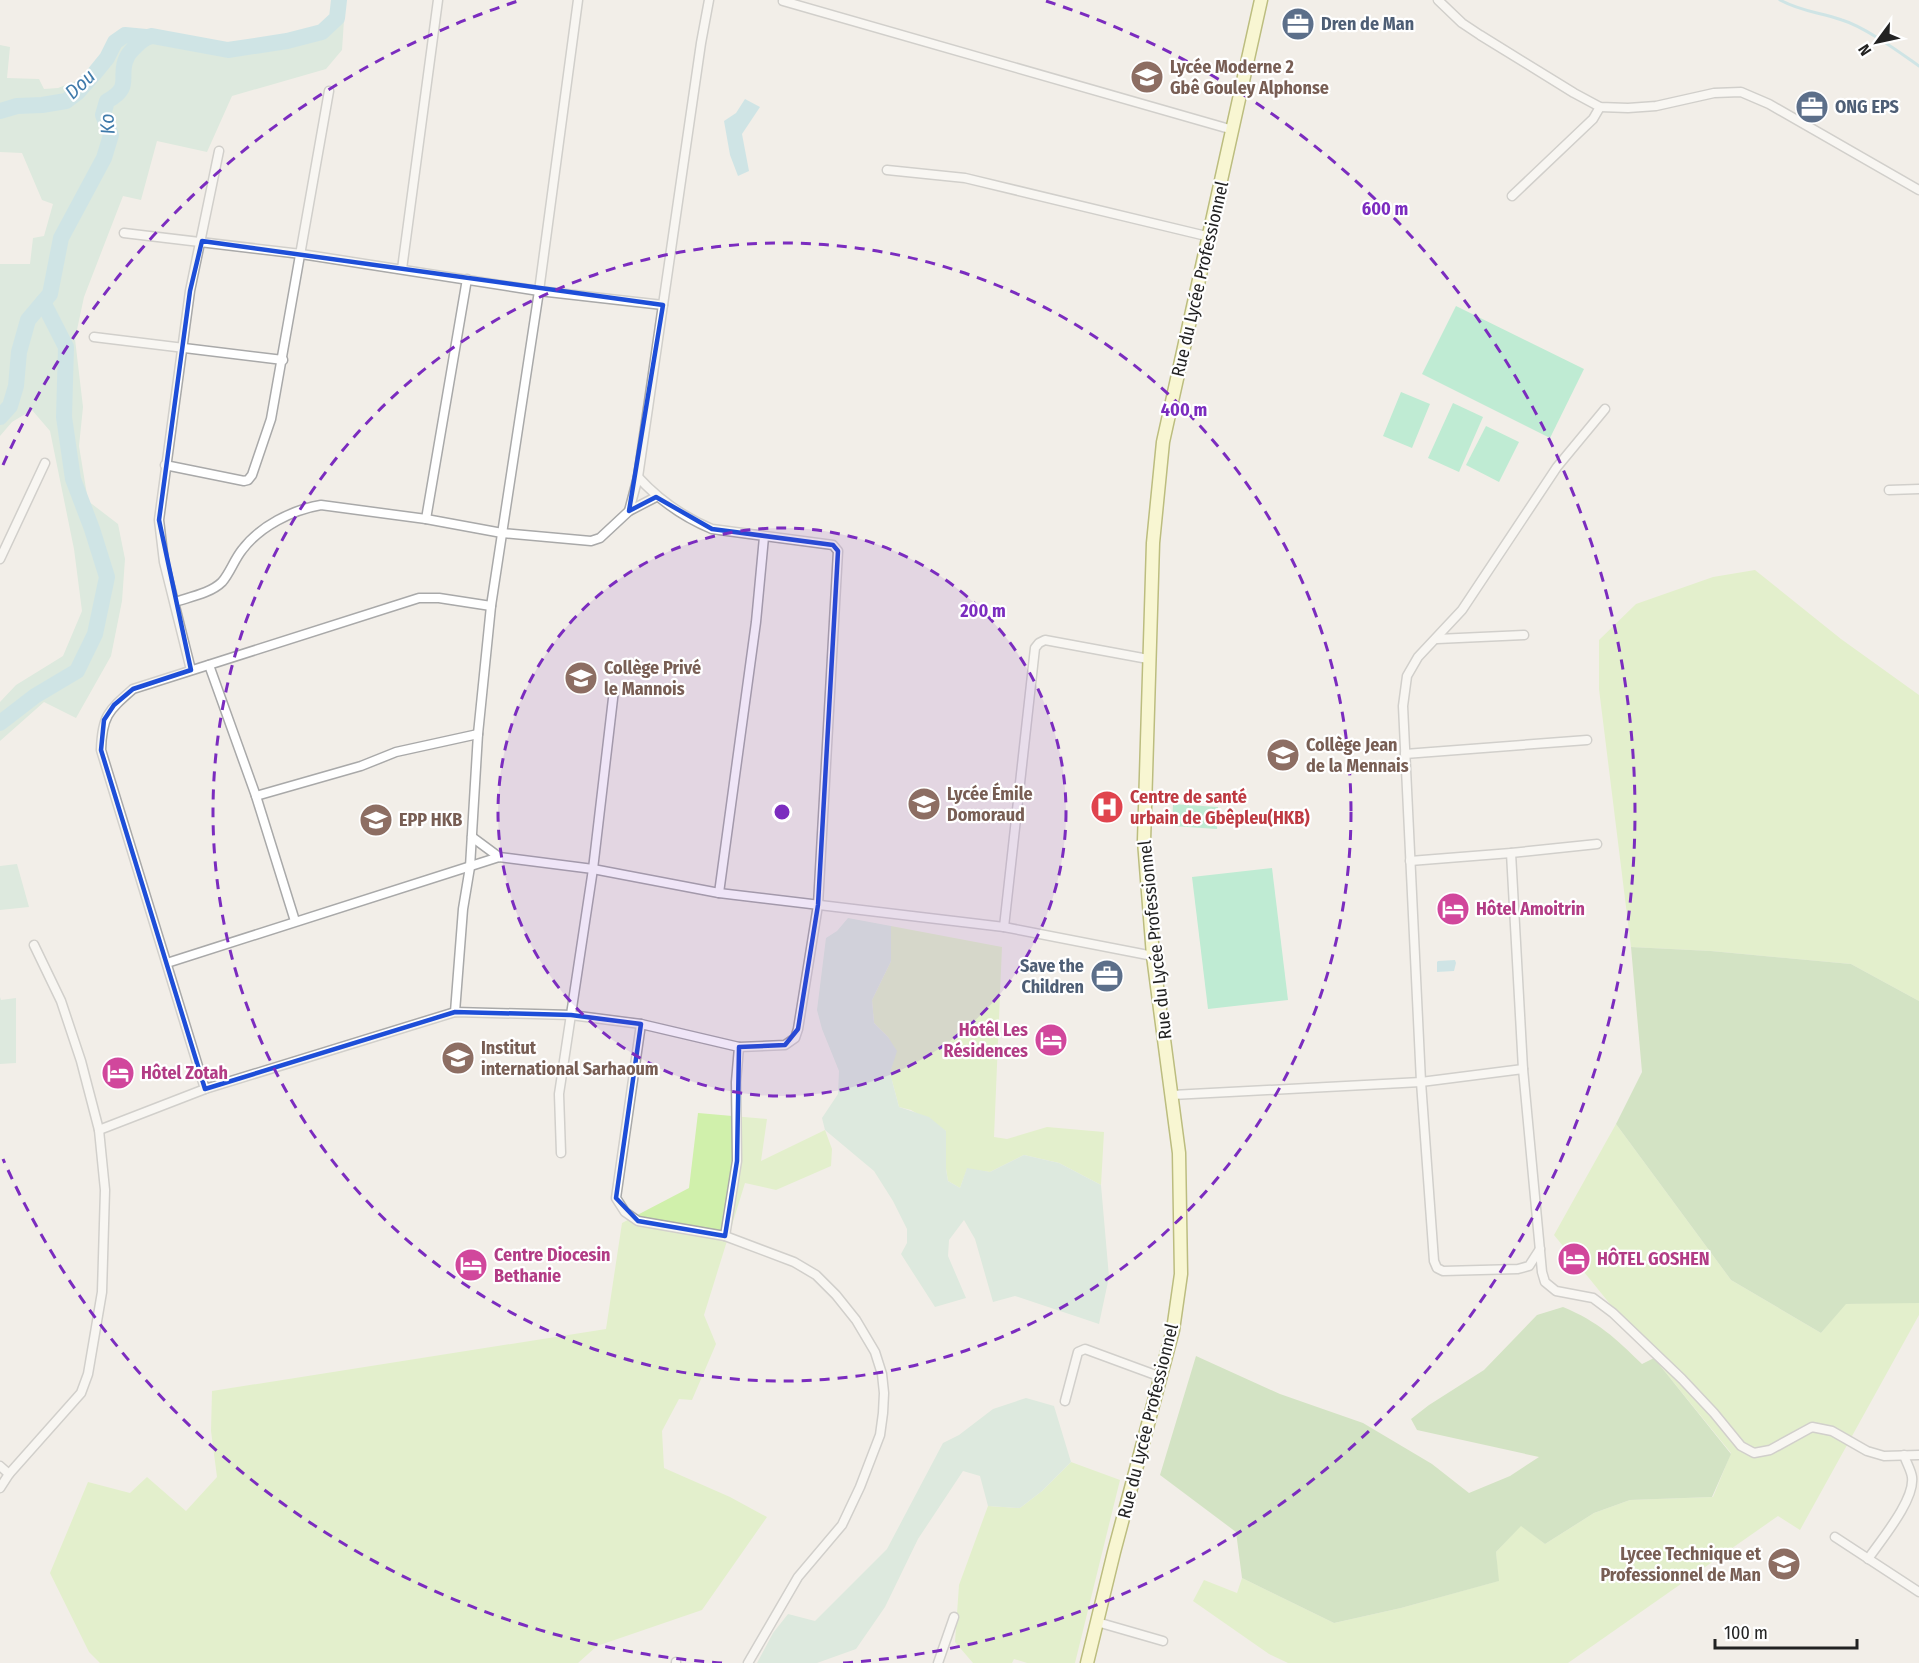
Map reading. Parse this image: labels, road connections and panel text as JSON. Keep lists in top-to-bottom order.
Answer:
{
  "streets": {
    "main road": ["Rue du Lycée Professionnel"]
  },
  "water": ["Dou", "Ko"],
  "places": {
    "office": ["Dren de Man", "ONG EPS", "Save the Children"],
    "school or university": [
      "Lycée Moderne 2 Gbê Gouley Alphonse",
      "Collège Privé le Mannois",
      "Collège Jean de la Mennais",
      "Lycée Émile Domoraud",
      "EPP HKB",
      "Institut international Sarhaoum",
      "Lycee Technique et Professionnel de Man"
    ],
    "hospital": ["Centre de santé urbain de Gbêpleu(HKB)"],
    "hotel": [
      "Hôtel Amoitrin",
      "Hotêl Les Résidences",
      "Hôtel Zotah",
      "HÔTEL GOSHEN",
      "Centre Diocesin Bethanie"
    ]
  },
  "scale_bar": "100 m",
  "north": "bottom left",
  "rings": ["600 m", "400 m", "200 m"]
}
